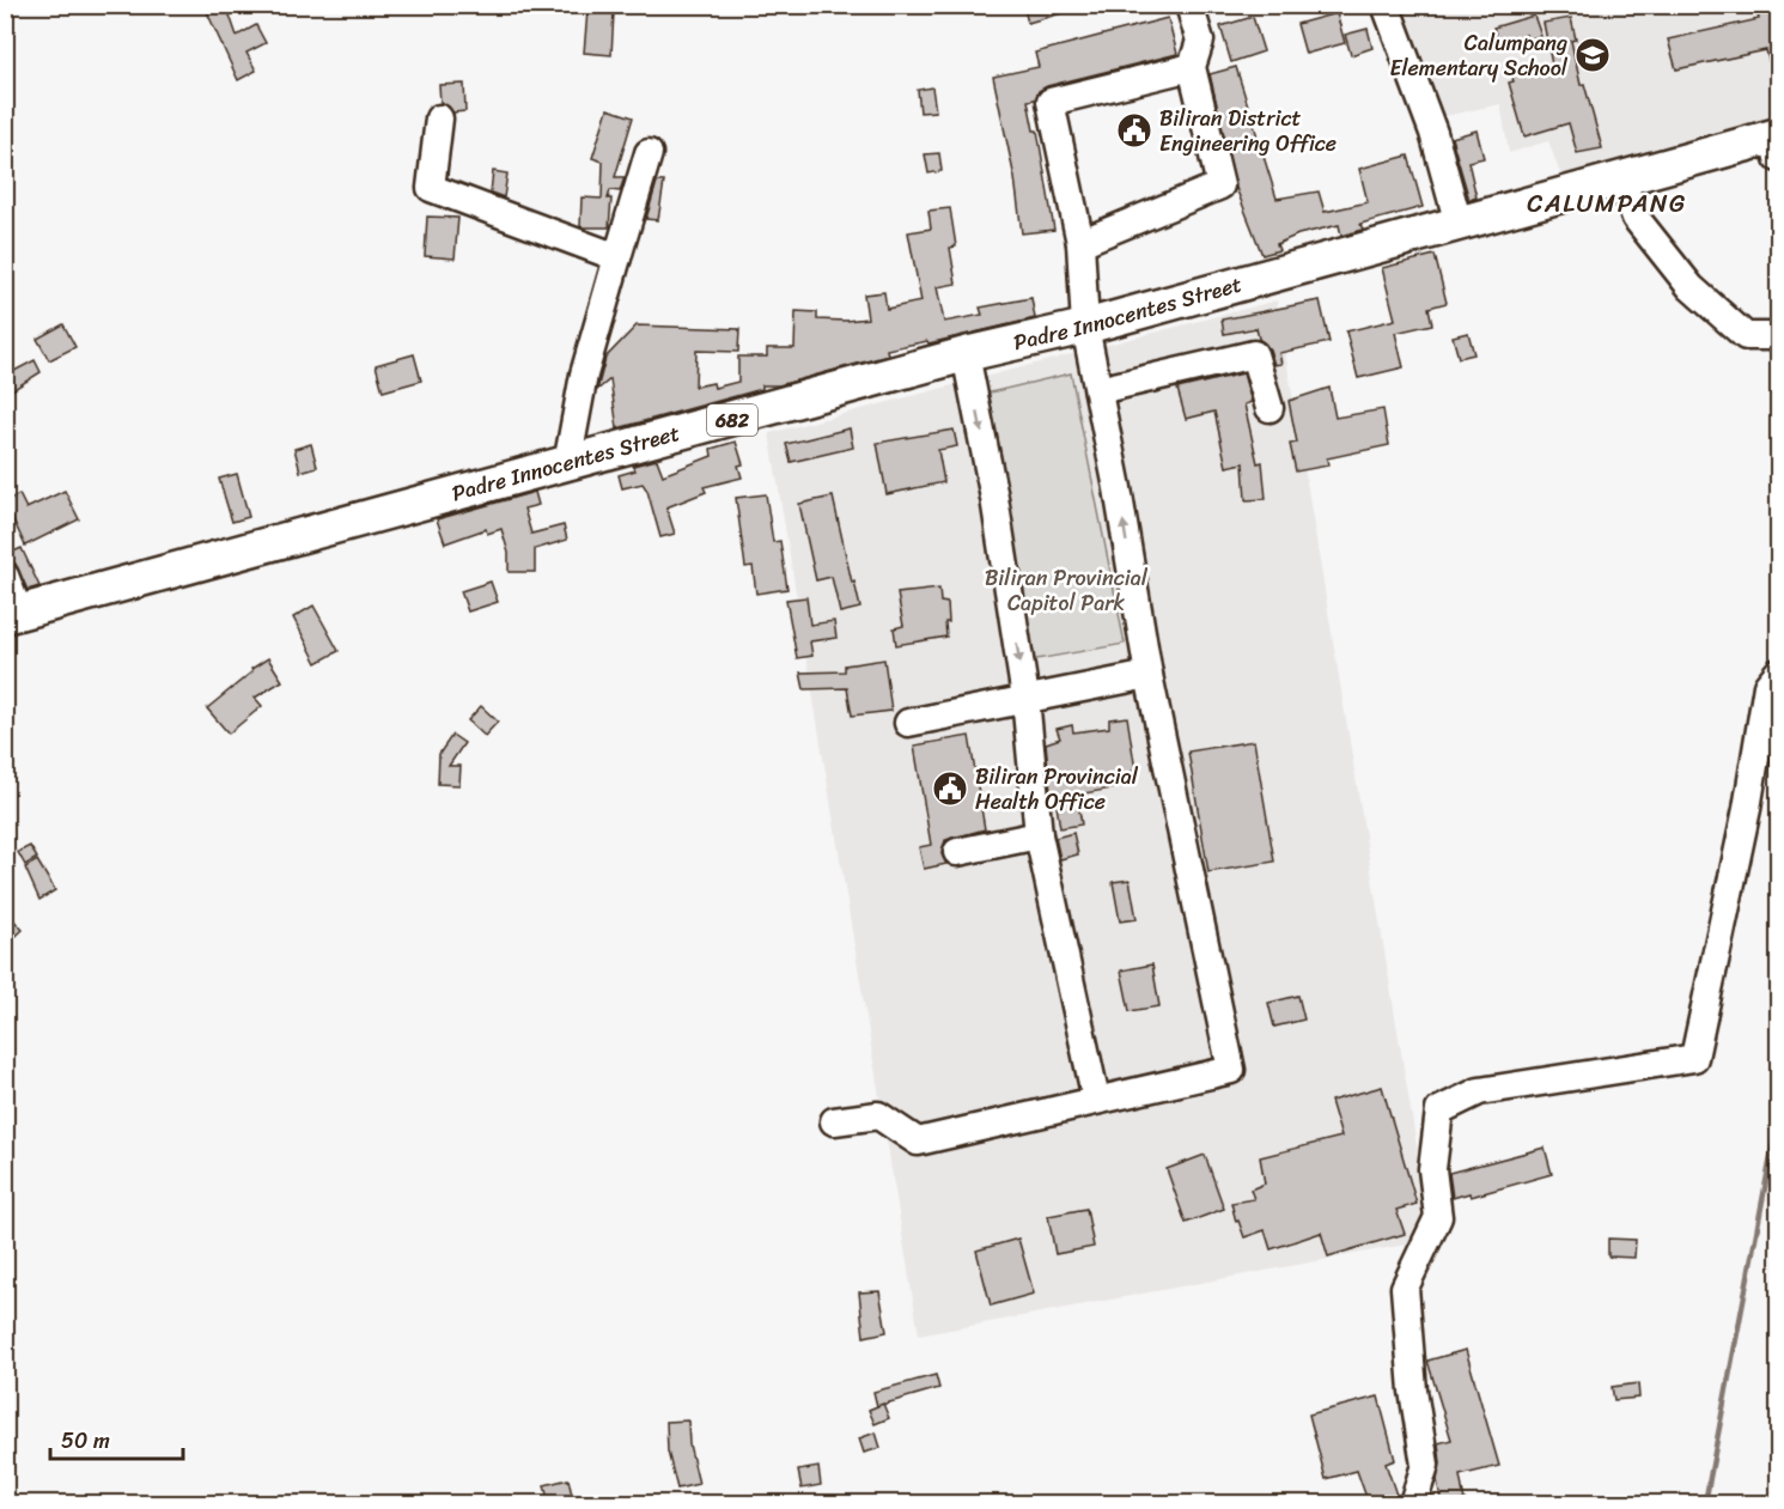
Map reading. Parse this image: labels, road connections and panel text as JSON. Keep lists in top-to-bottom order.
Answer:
{
  "streets": {
    "main road": ["Padre Innocentes Street", "682"]
  },
  "crossings": [
    ["Padre Innocentes Street", "682"]
  ],
  "districts": ["CALUMPANG"],
  "parks": ["Biliran Provincial Capitol Park"],
  "places": {
    "school or university": ["Calumpang Elementary School"],
    "public building": ["Biliran District Engineering Office", "Biliran Provincial Health Office"]
  },
  "scale_bar": "50 m"
}
